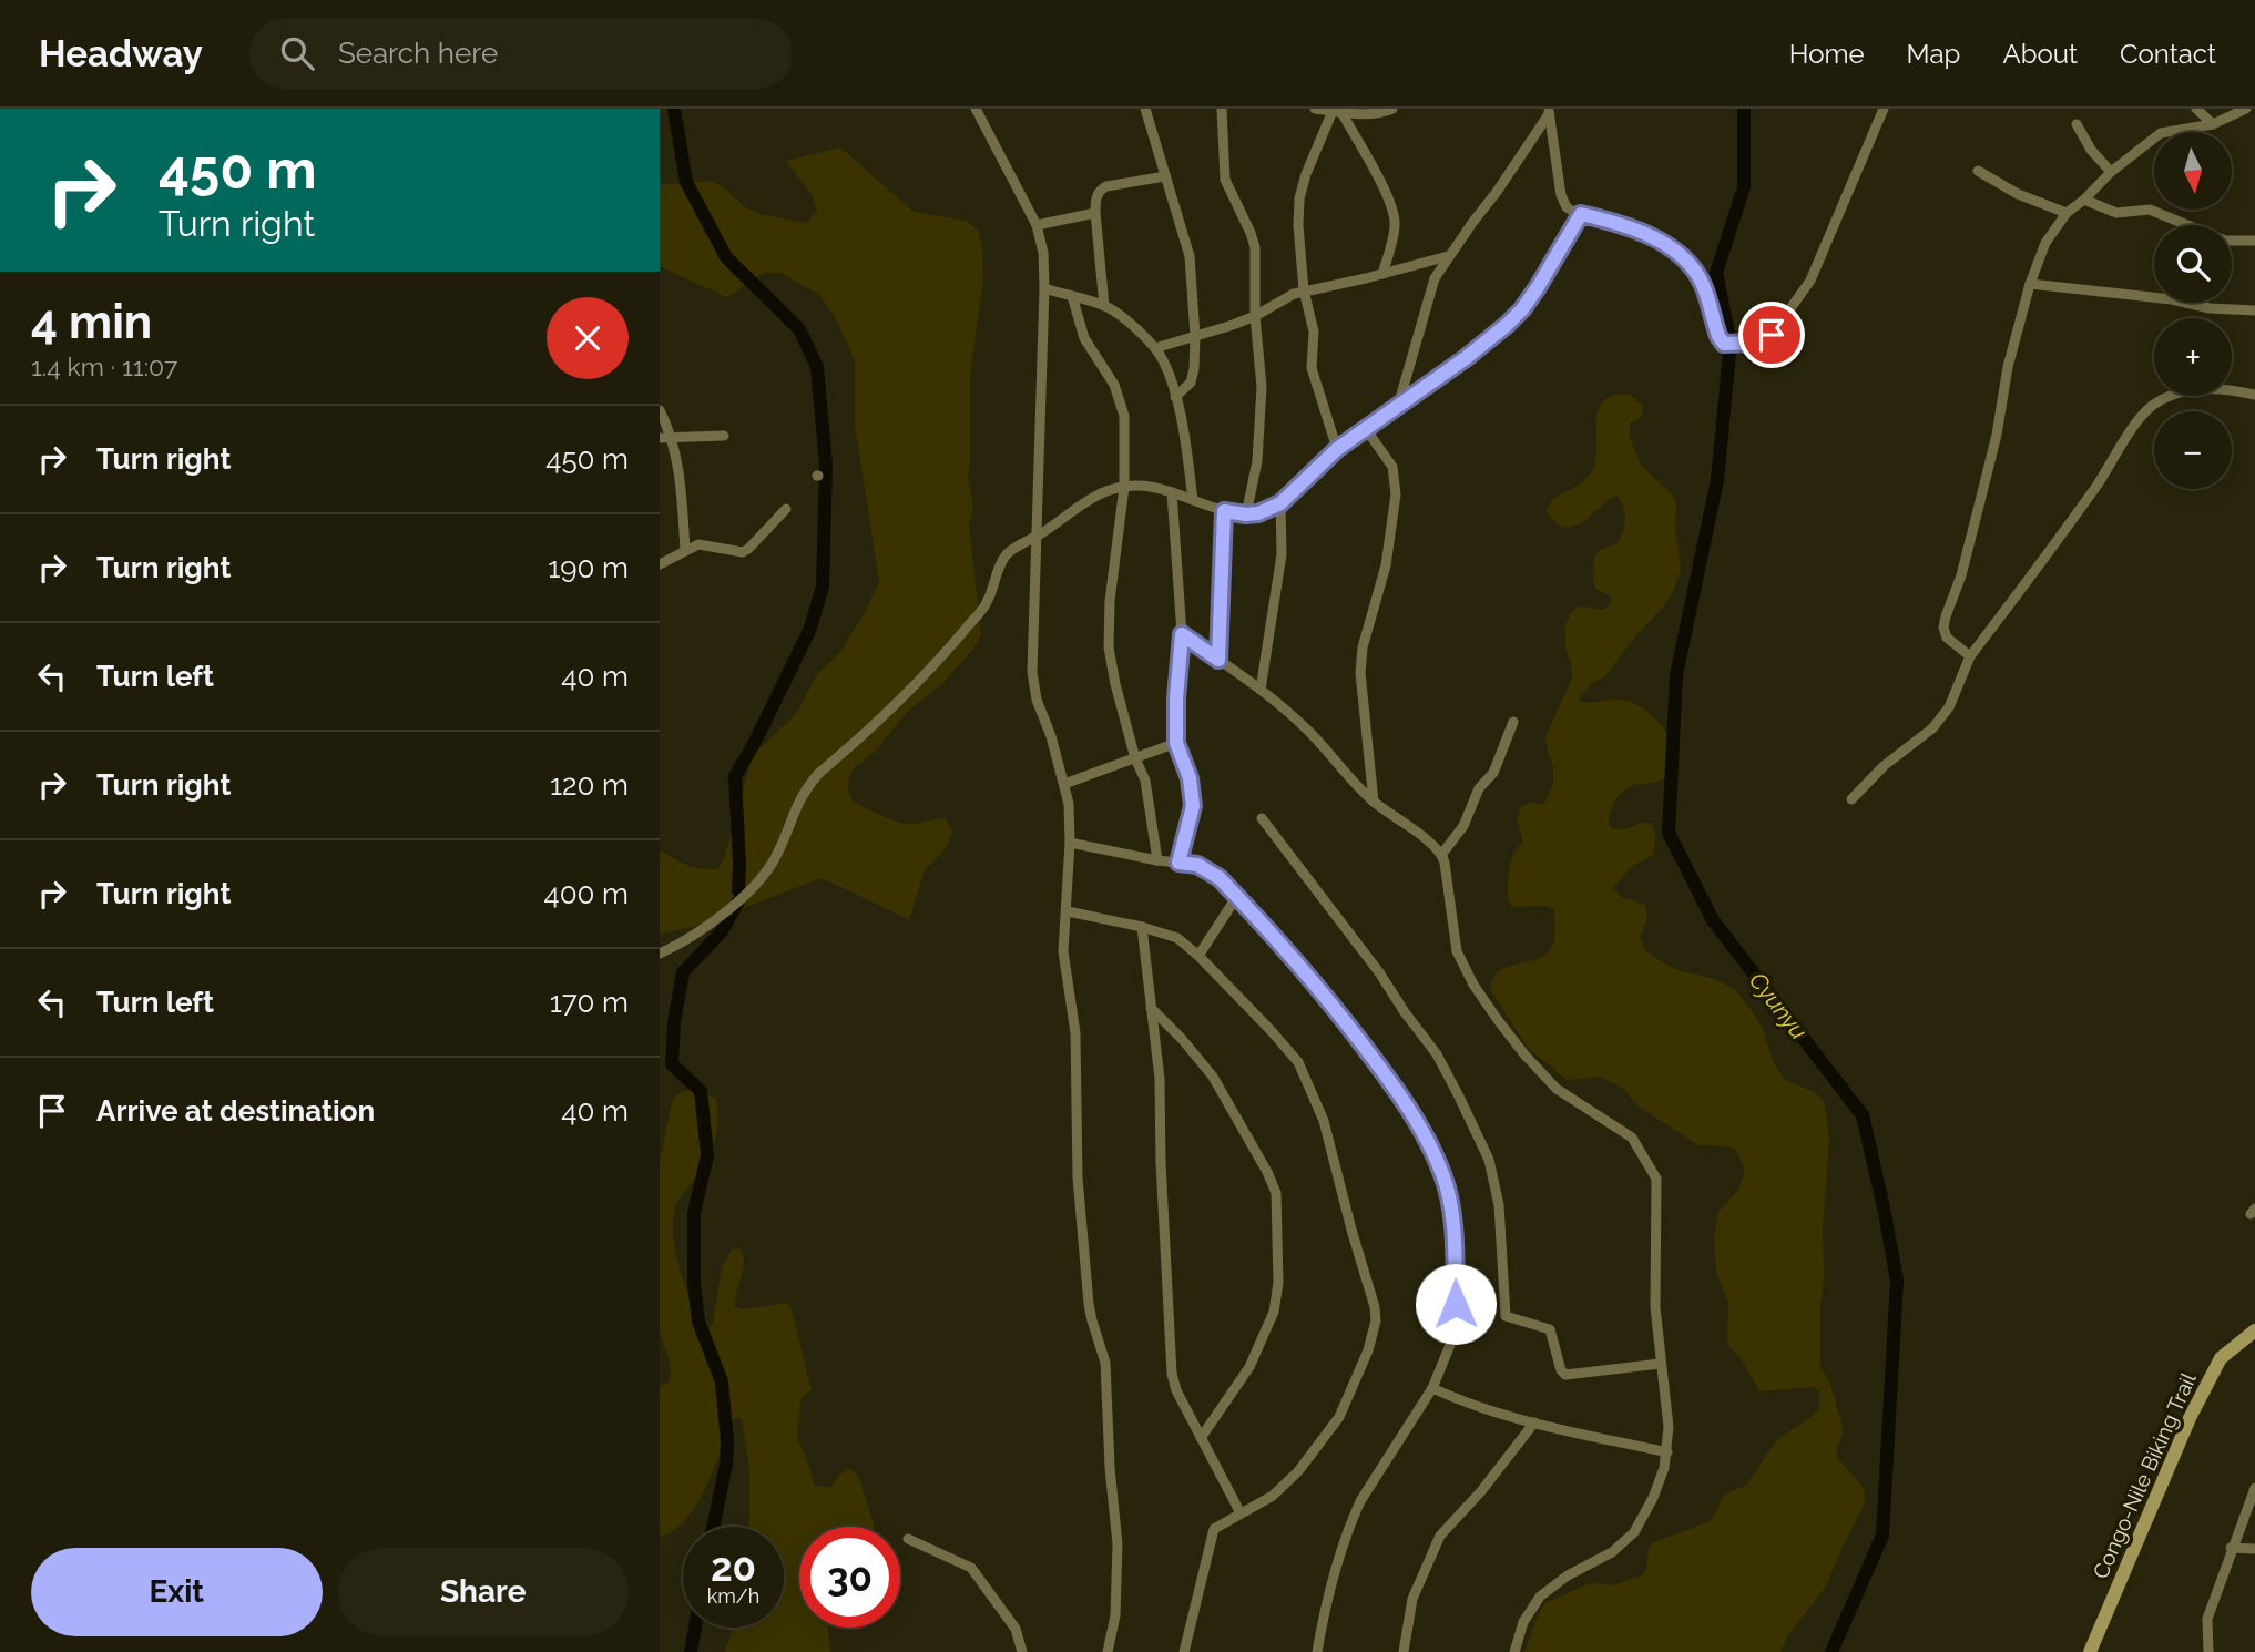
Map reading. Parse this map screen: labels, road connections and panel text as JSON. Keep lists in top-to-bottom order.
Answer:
{
  "streets": {
    "main road": ["Congo-Nile Biking Trail"]
  },
  "water": ["Cyunyu"],
  "north": "bottom",
  "page": {
    "header": "Headway",
    "search": "Search here",
    "nav": [
      "Home",
      "Map",
      "About",
      "Contact"
    ],
    "turn": ["450 m", "Turn right"],
    "map_buttons": ["+", "−"],
    "heading": ["4 min", "1.4 km · 11:07"],
    "list": [
      {
        "name": "Turn right",
        "value": "450 m"
      },
      {
        "name": "Turn right",
        "value": "190 m"
      },
      {
        "name": "Turn left",
        "value": "40 m"
      },
      {
        "name": "Turn right",
        "value": "120 m"
      },
      {
        "name": "Turn right",
        "value": "400 m"
      },
      {
        "name": "Turn left",
        "value": "170 m"
      },
      {
        "name": "Arrive at destination",
        "value": "40 m"
      }
    ],
    "speed": "20 km/h",
    "limit": "30",
    "buttons": ["Exit", "Share"]
  }
}
